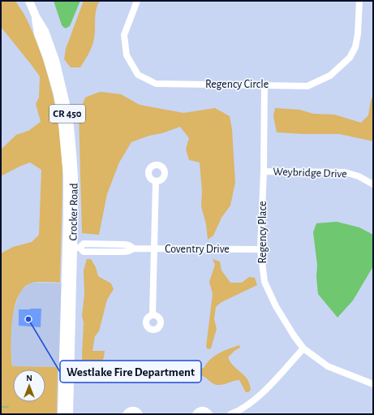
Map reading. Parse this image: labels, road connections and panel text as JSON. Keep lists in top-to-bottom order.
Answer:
{
  "streets": {
    "main road": ["CR 450", "Crocker Road"],
    "street": [
      "Regency Circle",
      "Weybridge Drive",
      "Regency Place",
      "Coventry Drive"
    ]
  },
  "crossings": [
    ["Regency Circle", "Regency Place"],
    ["Weybridge Drive", "Regency Place"],
    ["Crocker Road", "Coventry Drive"],
    ["Regency Place", "Coventry Drive"]
  ],
  "places": ["Westlake Fire Department"],
  "north": "top"
}
